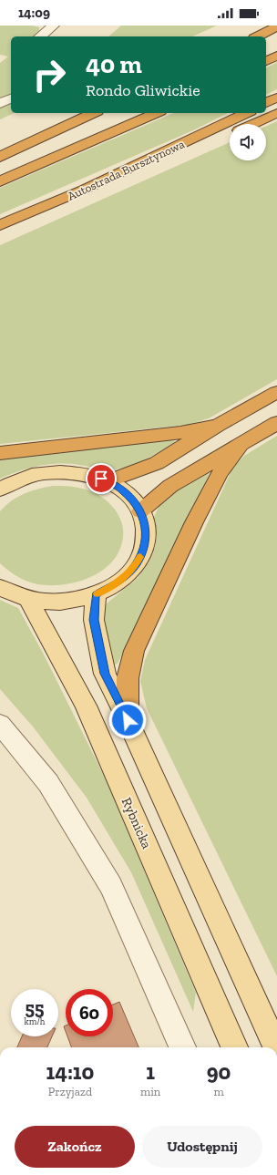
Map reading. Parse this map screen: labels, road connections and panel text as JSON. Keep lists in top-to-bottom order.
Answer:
{
  "streets": {
    "highway": ["Autostrada Bursztynowa"],
    "main road": ["Rybnicka"]
  },
  "page": {
    "status": "14:09",
    "turn": ["40 m", "Rondo Gliwickie"],
    "speed": "55 km/h",
    "limit": "60",
    "eta": [
      "14:10",
      "Przyjazd",
      "1",
      "min",
      "90",
      "m"
    ],
    "buttons": ["Zakończ", "Udostępnij"]
  }
}
